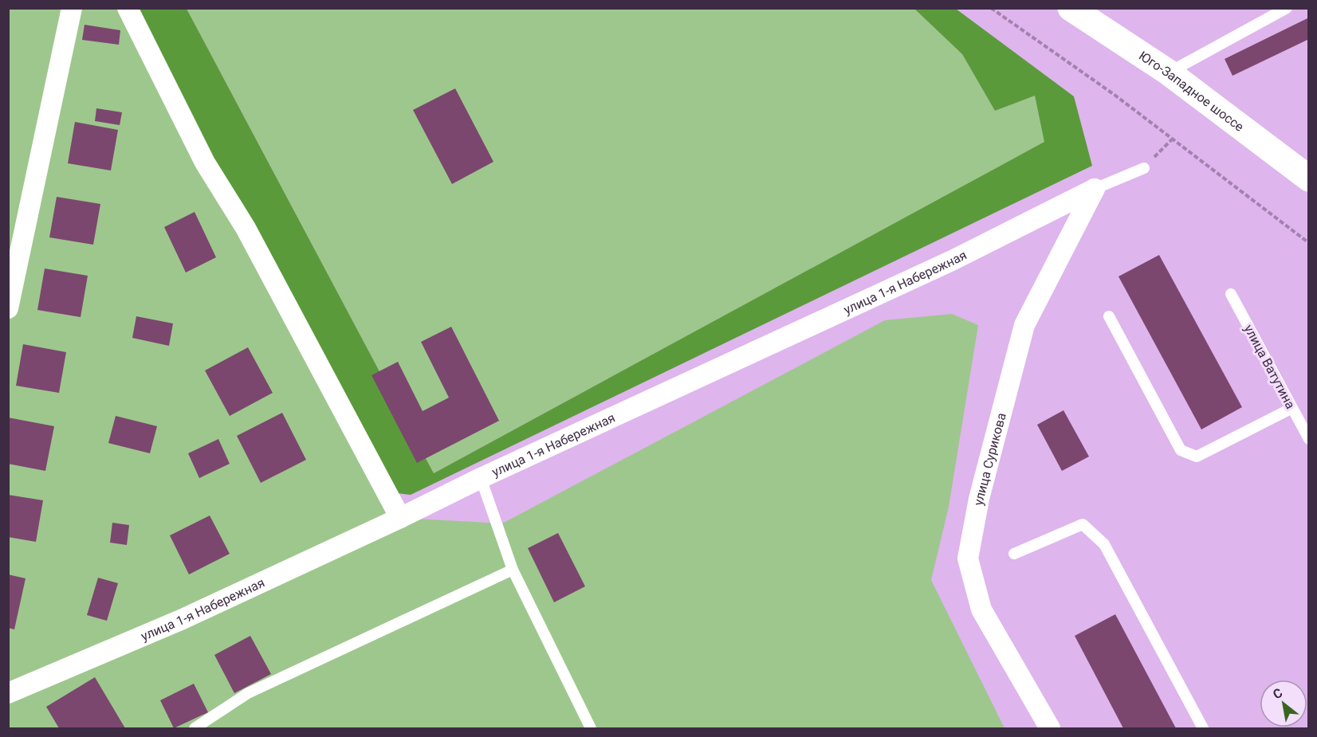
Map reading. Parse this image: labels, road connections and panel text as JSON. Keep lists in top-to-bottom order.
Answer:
{
  "streets": {
    "main road": ["Юго-Западное шоссе"],
    "street": ["улица 1-я Набережная", "улица Сурикова"],
    "lane": ["улица Ватутина"]
  },
  "crossings": [
    ["улица 1-я Набережная", "улица Сурикова"]
  ],
  "north": "top left"
}
